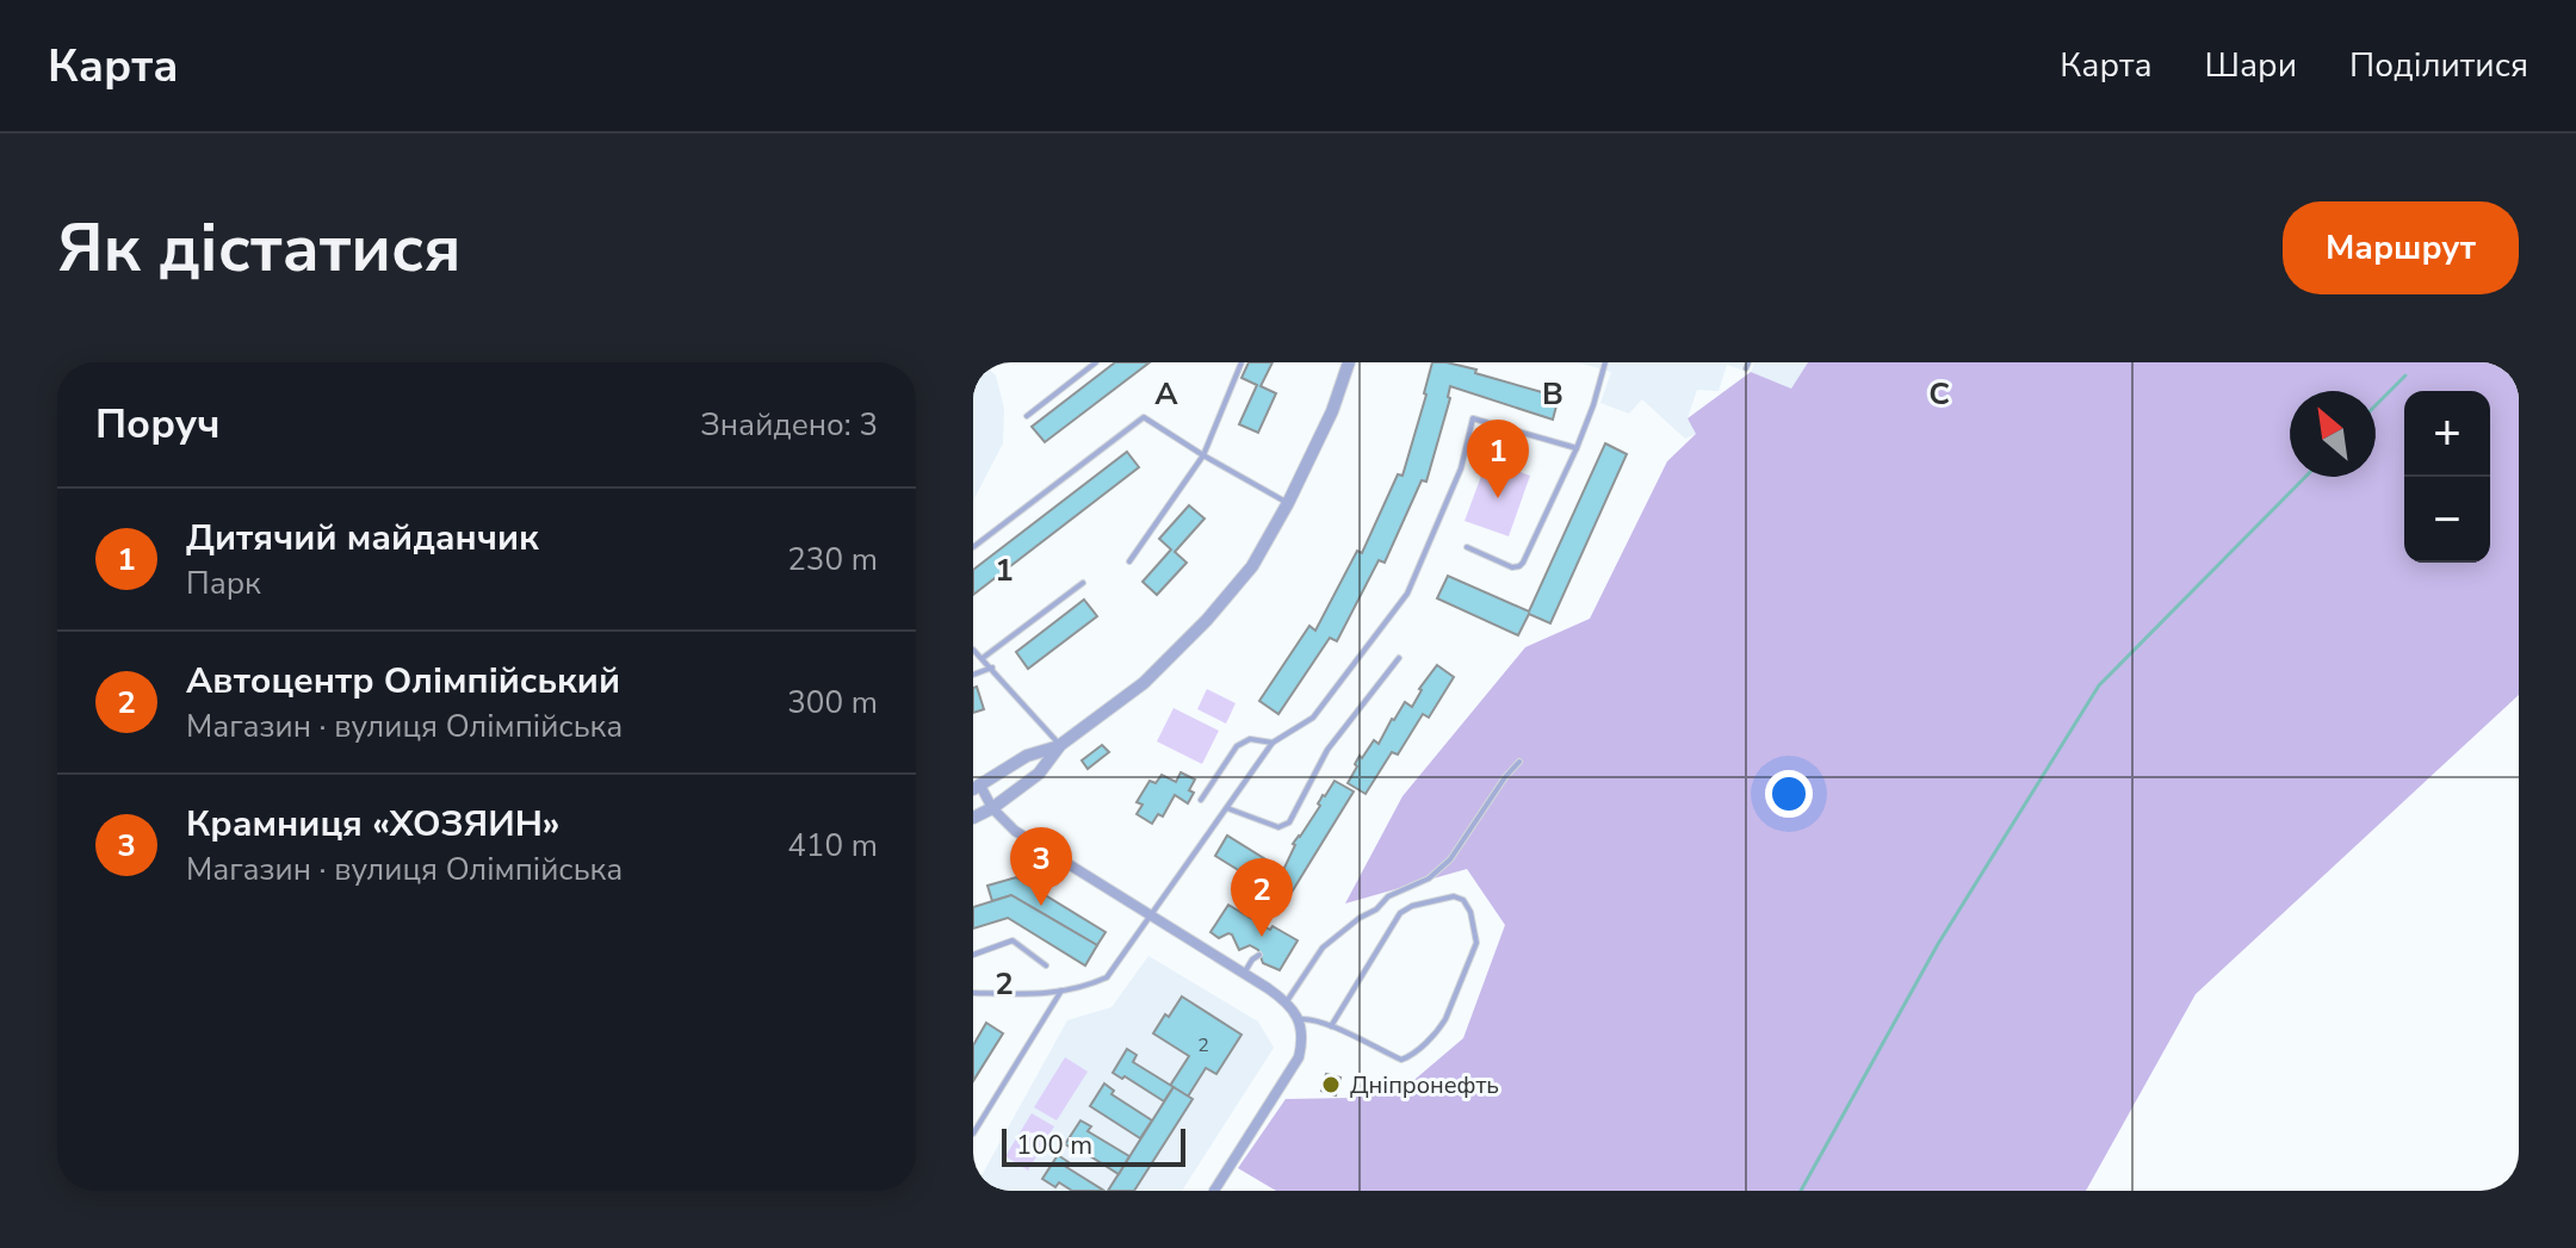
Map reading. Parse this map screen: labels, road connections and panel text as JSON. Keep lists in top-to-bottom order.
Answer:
{
  "places": ["Дніпронефть"],
  "house_numbers": ["2"],
  "scale_bar": "100 m",
  "north": "top left",
  "page": {
    "header": "Карта",
    "nav": ["Карта", "Шари", "Поділитися"],
    "buttons": "Маршрут",
    "title": "Як дістатися",
    "heading": ["Поруч", "Знайдено: 3"],
    "map_buttons": ["+", "−"],
    "pins": ["1", "3", "2"],
    "list": [
      {
        "mark": "1",
        "name": "Дитячий майданчик",
        "note": "Парк",
        "value": "230 m"
      },
      {
        "mark": "2",
        "name": "Автоцентр Олімпійський",
        "note": "Магазин · вулиця Олімпійська",
        "value": "300 m"
      },
      {
        "mark": "3",
        "name": "Крамниця «ХОЗЯИН»",
        "note": "Магазин · вулиця Олімпійська",
        "value": "410 m"
      }
    ],
    "scale": "100 m"
  },
  "grid": {
    "columns": ["A", "B", "C"],
    "rows": ["1", "2"]
  }
}
